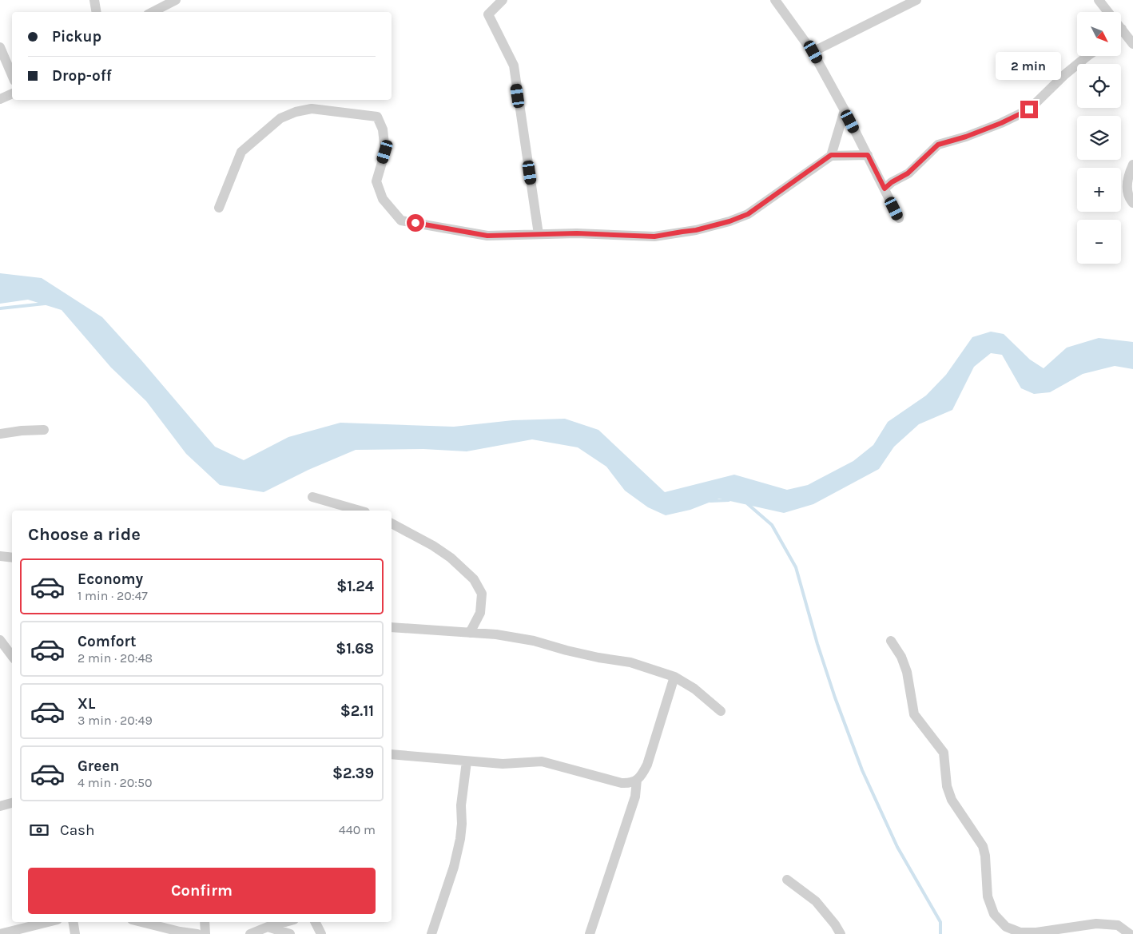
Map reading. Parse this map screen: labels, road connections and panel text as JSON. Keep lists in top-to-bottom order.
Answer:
{
  "north": "bottom right",
  "page": {
    "map_buttons": ["+", "−"],
    "banner": ["Pickup", "Drop-off"],
    "bubble": "2 min",
    "heading": "Choose a ride",
    "list": [
      {
        "name": "Economy",
        "note": "1 min · 20:47",
        "value": "$1.24"
      },
      {
        "name": "Comfort",
        "note": "2 min · 20:48",
        "value": "$1.68"
      },
      {
        "name": "XL",
        "note": "3 min · 20:49",
        "value": "$2.11"
      },
      {
        "name": "Green",
        "note": "4 min · 20:50",
        "value": "$2.39"
      }
    ],
    "pay": ["Cash", "440 m"],
    "buttons": "Confirm"
  }
}
